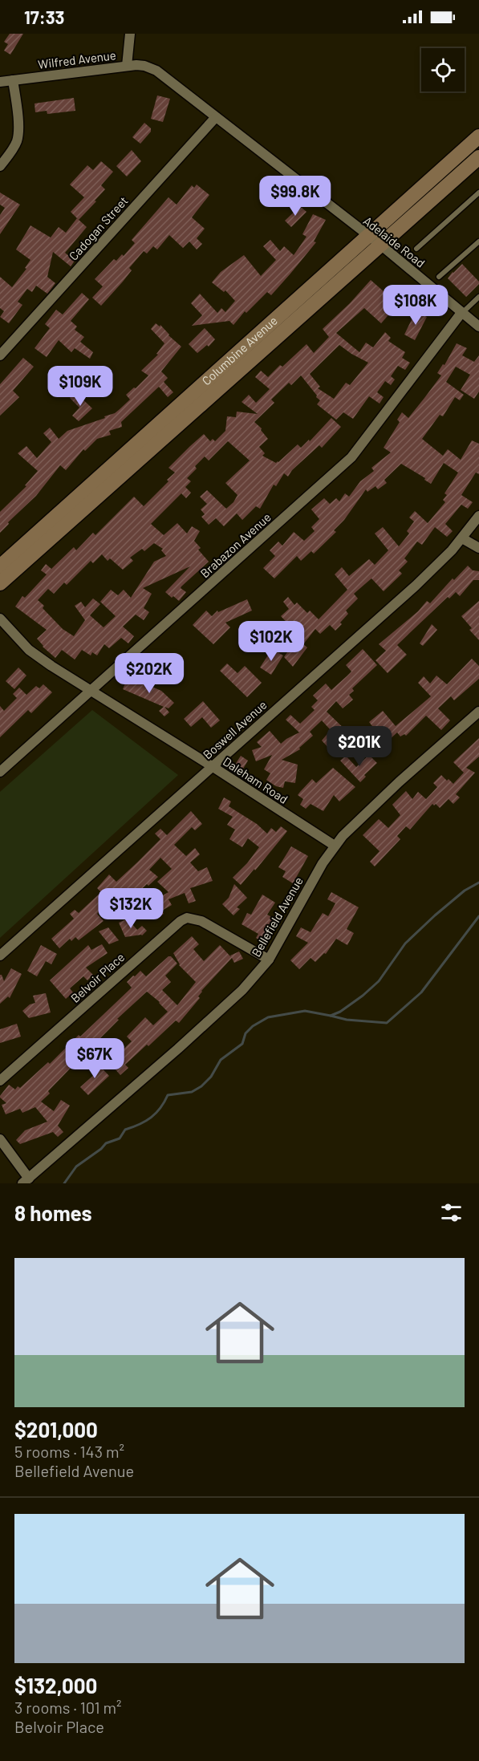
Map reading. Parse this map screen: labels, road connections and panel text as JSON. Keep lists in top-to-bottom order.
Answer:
{
  "streets": {
    "main road": ["Columbine Avenue"],
    "street": [
      "Wilfred Avenue",
      "Cadogan Street",
      "Adelaide Road",
      "Brabazon Avenue",
      "Boswell Avenue",
      "Daleham Road",
      "Bellefield Avenue",
      "Belvoir Place"
    ]
  },
  "crossings": [
    ["Wilfred Avenue", "Adelaide Road"],
    ["Cadogan Street", "Adelaide Road"],
    ["Adelaide Road", "Columbine Avenue"],
    ["Adelaide Road", "Brabazon Avenue"],
    ["Brabazon Avenue", "Daleham Road"],
    ["Boswell Avenue", "Daleham Road"],
    ["Daleham Road", "Bellefield Avenue"],
    ["Bellefield Avenue", "Belvoir Place"]
  ],
  "page": {
    "status": "17:33",
    "price": [
      "$99.8K",
      "$108K",
      "$109K",
      "$102K",
      "$202K",
      "$201K",
      "$132K",
      "$67K"
    ],
    "heading": "8 homes",
    "list": [
      {
        "name": "$201,000",
        "note": "5 rooms · 143 m² · Bellefield Avenue"
      },
      {
        "name": "$132,000",
        "note": "3 rooms · 101 m² · Belvoir Place"
      }
    ]
  }
}
